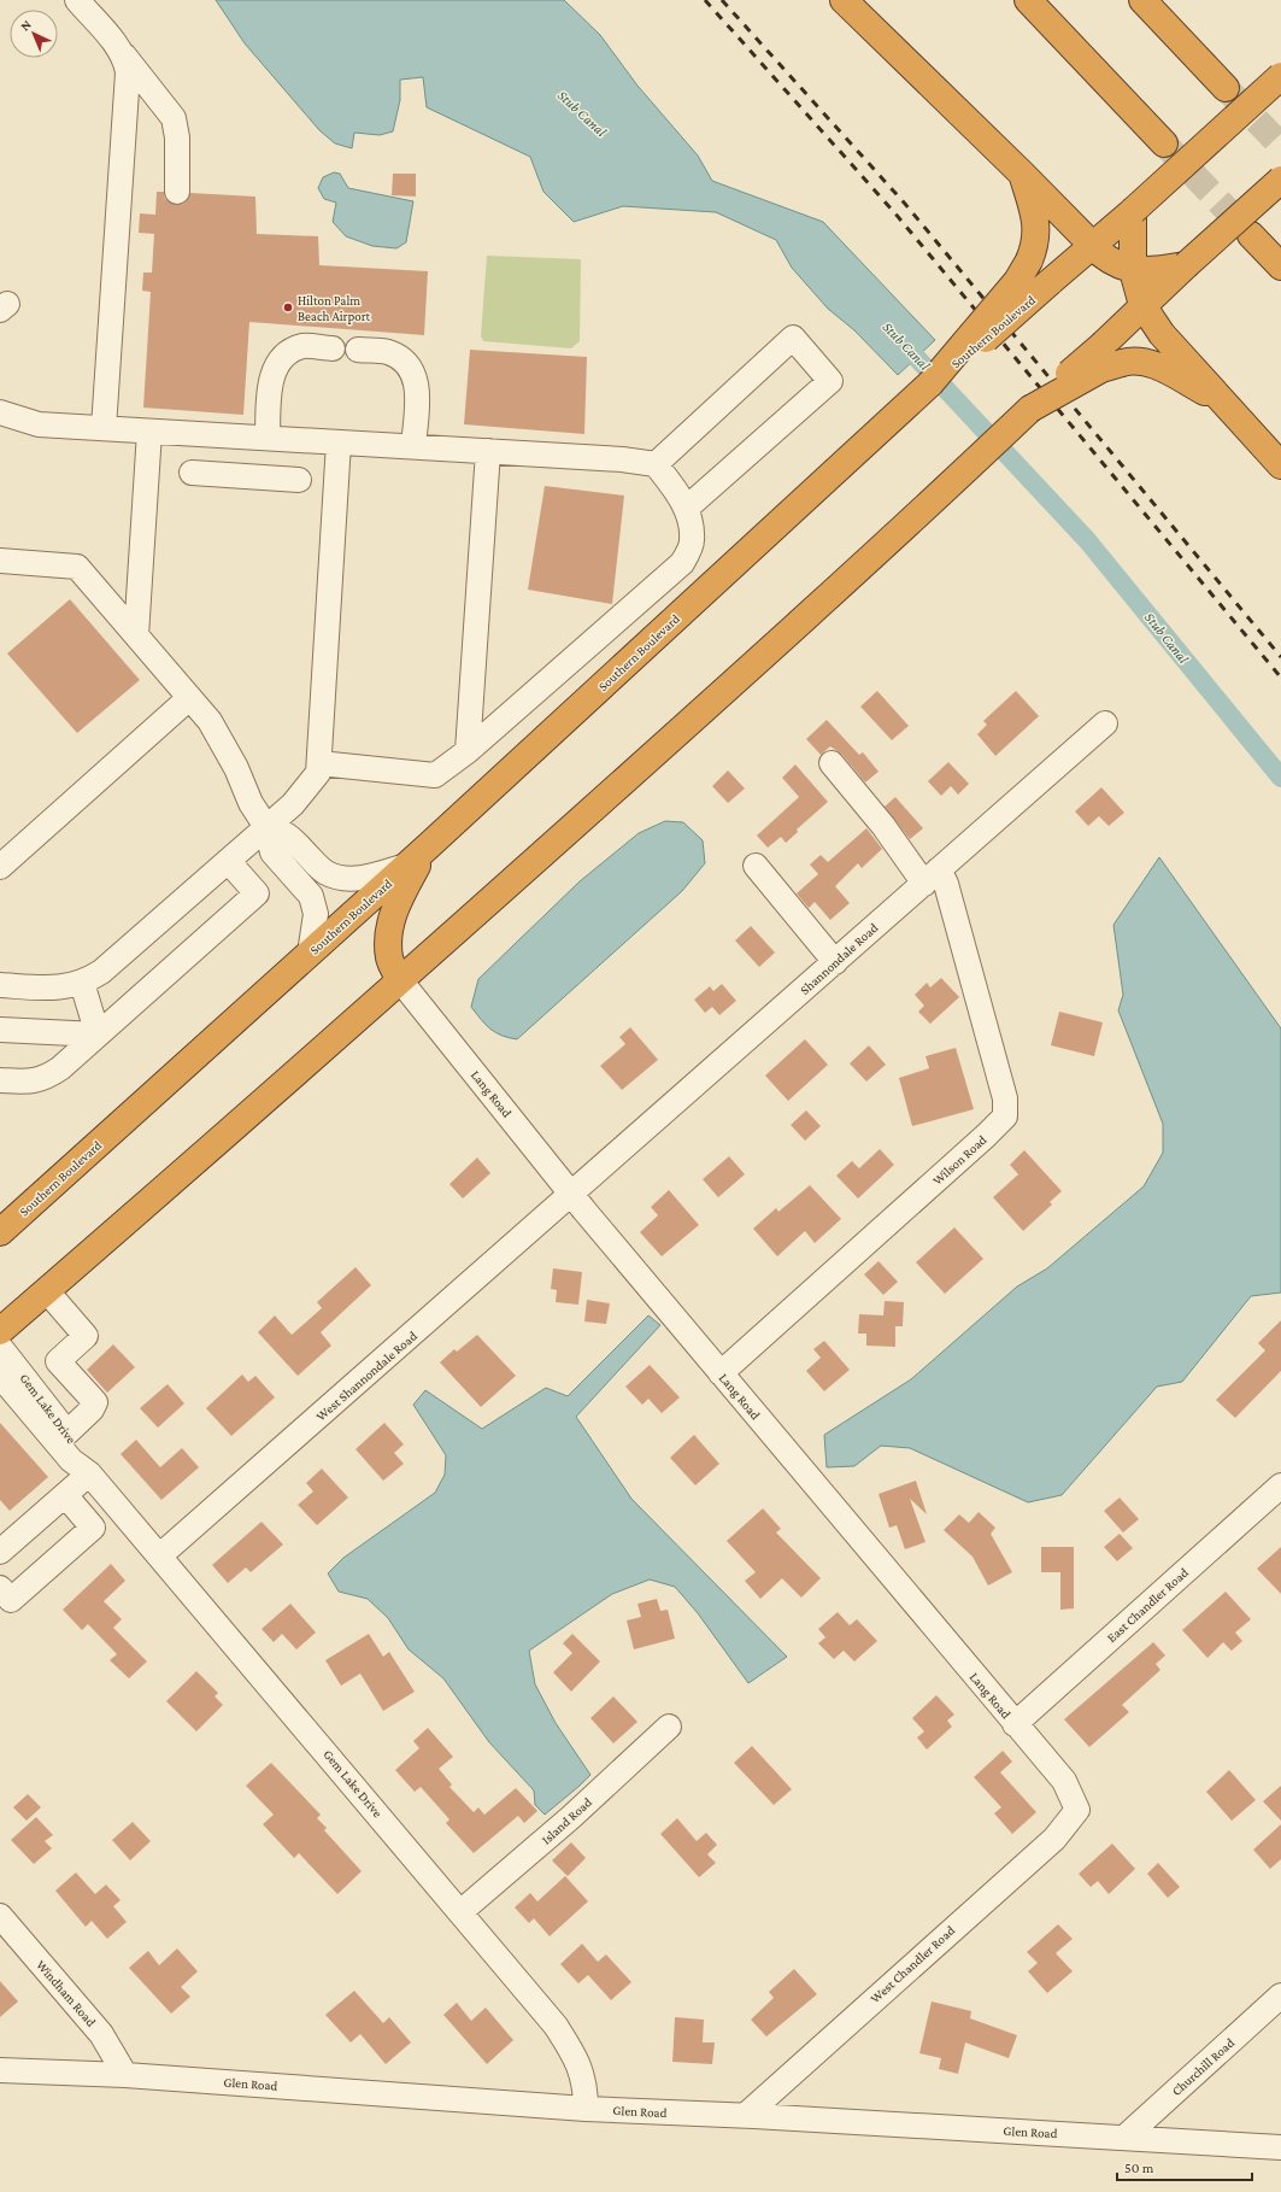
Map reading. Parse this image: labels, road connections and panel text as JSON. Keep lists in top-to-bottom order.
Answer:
{
  "streets": {
    "highway": ["Southern Boulevard"],
    "street": [
      "Shannondale Road",
      "Lang Road",
      "Wilson Road",
      "West Shannondale Road",
      "Gem Lake Drive",
      "East Chandler Road",
      "Island Road",
      "West Chandler Road",
      "Windham Road",
      "Churchill Road",
      "Glen Road"
    ]
  },
  "crossings": [
    ["Shannondale Road", "Lang Road"],
    ["Shannondale Road", "Wilson Road"],
    ["Shannondale Road", "West Shannondale Road"],
    ["Lang Road", "Wilson Road"],
    ["Lang Road", "West Shannondale Road"],
    ["Lang Road", "East Chandler Road"],
    ["Lang Road", "West Chandler Road"],
    ["West Shannondale Road", "Gem Lake Drive"],
    ["Gem Lake Drive", "Island Road"],
    ["Gem Lake Drive", "Glen Road"],
    ["West Chandler Road", "Glen Road"],
    ["Windham Road", "Glen Road"],
    ["Churchill Road", "Glen Road"]
  ],
  "water": ["Stub Canal"],
  "places": ["Hilton Palm Beach Airport"],
  "scale_bar": "50 m",
  "north": "top left"
}
